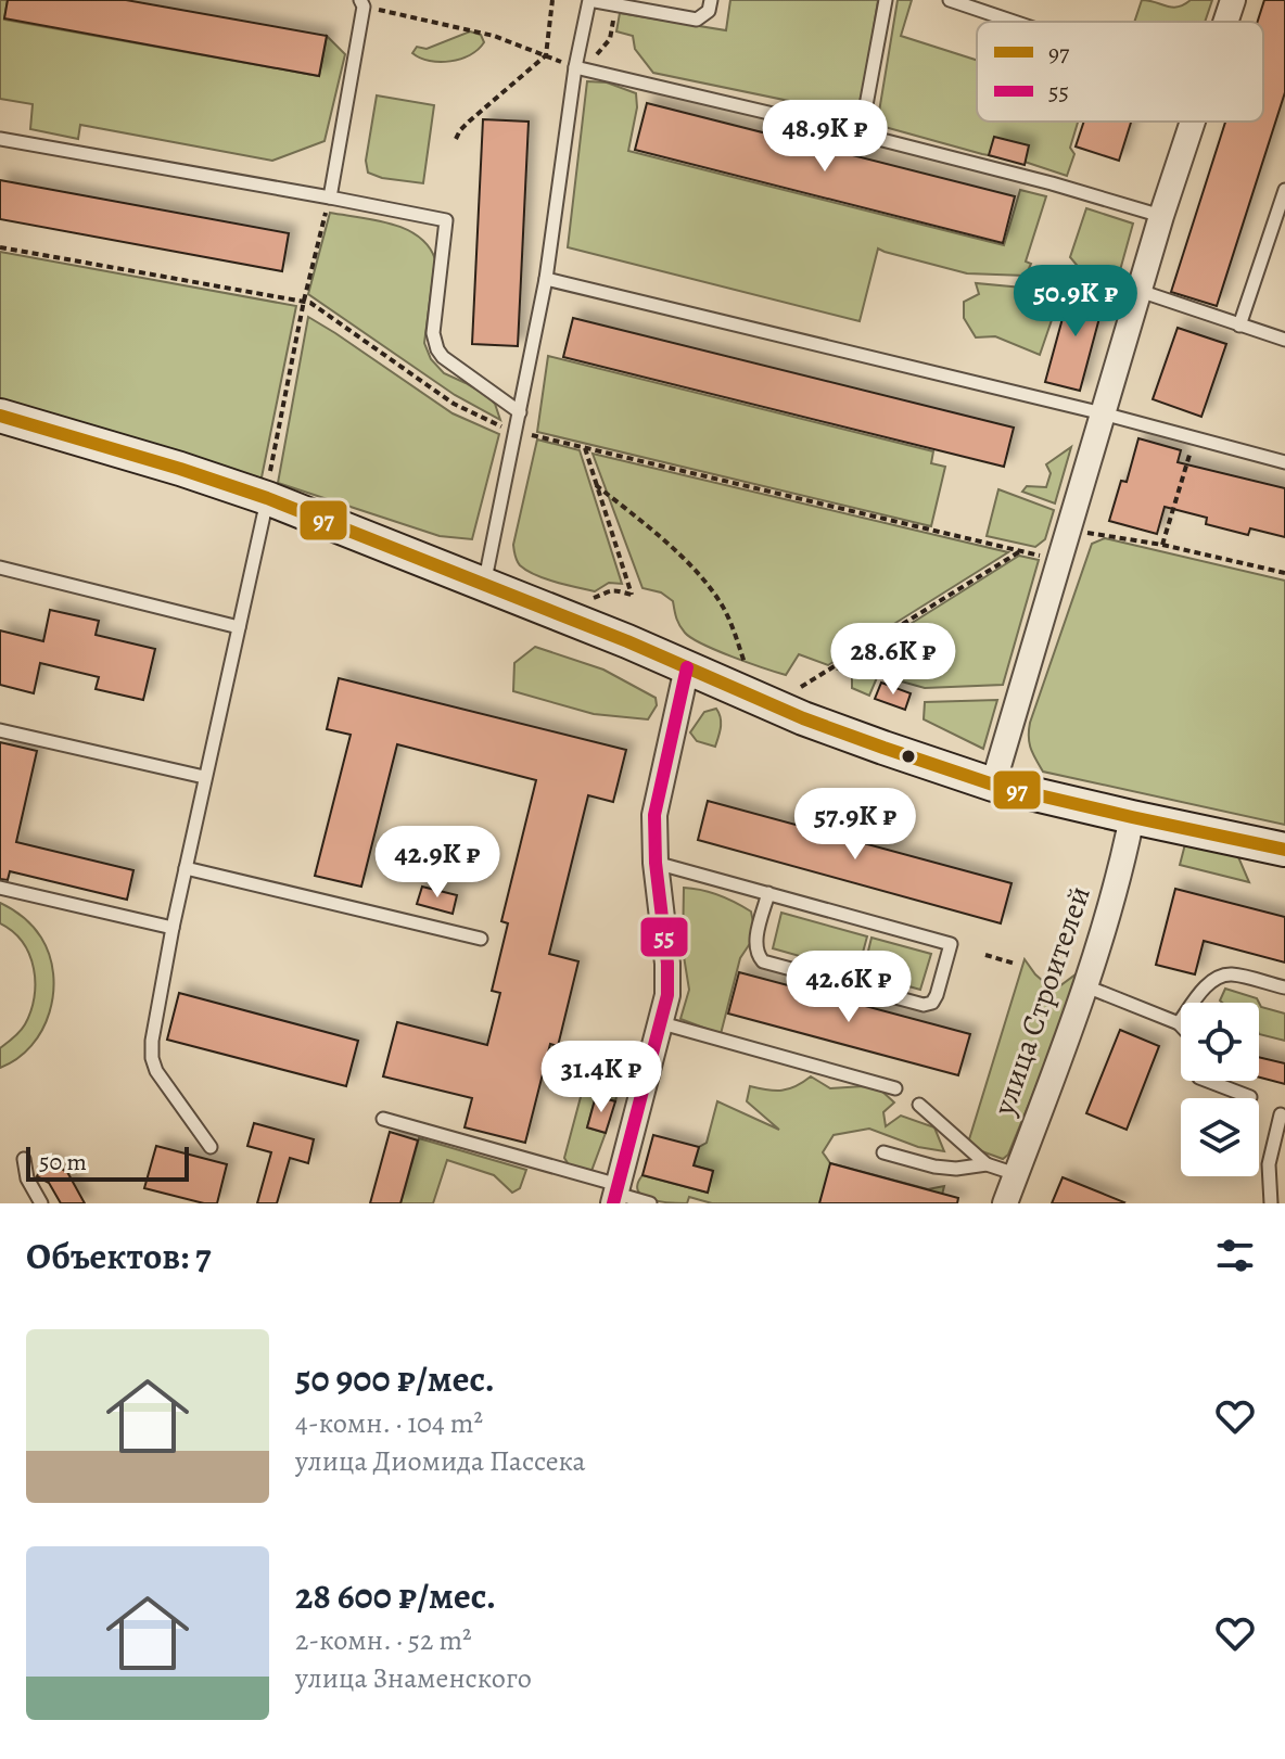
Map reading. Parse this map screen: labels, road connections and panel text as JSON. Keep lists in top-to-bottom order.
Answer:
{
  "streets": {
    "street": ["улица Строителей"]
  },
  "lines": ["transit line 97", "transit line 55"],
  "legend": ["97", "55"],
  "scale_bar": "50 m",
  "page": {
    "price": [
      "48.9K ₽",
      "50.9K ₽",
      "28.6K ₽",
      "57.9K ₽",
      "42.9K ₽",
      "42.6K ₽",
      "31.4K ₽"
    ],
    "scale": "50 m",
    "heading": "Объектов: 7",
    "list": [
      {
        "name": "50 900 ₽/мес.",
        "note": "4-комн. · 104 m² · улица Диомида Пассека"
      },
      {
        "name": "28 600 ₽/мес.",
        "note": "2-комн. · 52 m² · улица Знаменского"
      }
    ]
  }
}
